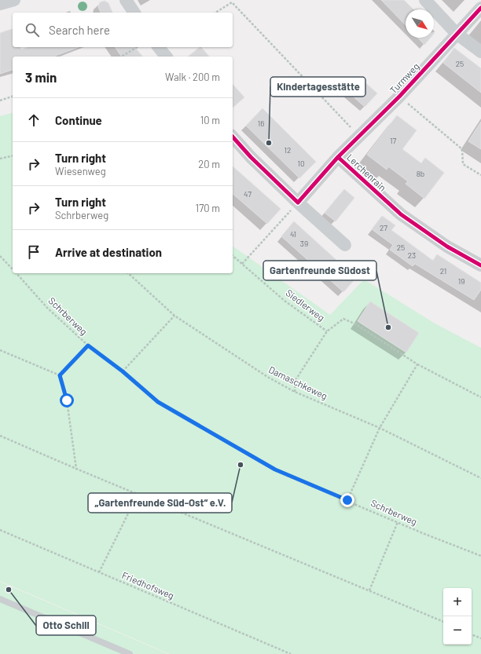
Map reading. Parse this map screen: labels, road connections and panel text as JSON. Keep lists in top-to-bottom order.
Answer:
{
  "streets": {
    "street": ["Turmweg", "Lerchenrain"],
    "path": [
      "Siedlerweg",
      "Schrberweg",
      "Damaschkeweg",
      "Friedhofsweg"
    ]
  },
  "crossings": [
    ["Turmweg", "Lerchenrain"]
  ],
  "places": [
    "Kindertagesstätte",
    "Gartenfreunde Südost",
    "„Gartenfreunde Süd-Ost“ e.V.",
    "Otto Schill"
  ],
  "house_numbers": [
    "25",
    "16",
    "17",
    "12",
    "10",
    "8b",
    "47",
    "27",
    "41",
    "39",
    "25",
    "23",
    "21",
    "19"
  ],
  "north": "bottom right",
  "page": {
    "search": "Search here",
    "heading": ["3 min", "Walk · 200 m"],
    "list": [
      ["Continue", "10 m"],
      ["Turn right", "Wiesenweg", "20 m"],
      ["Turn right", "Schrberweg", "170 m"],
      "Arrive at destination"
    ],
    "map_buttons": ["+", "−"]
  }
}
